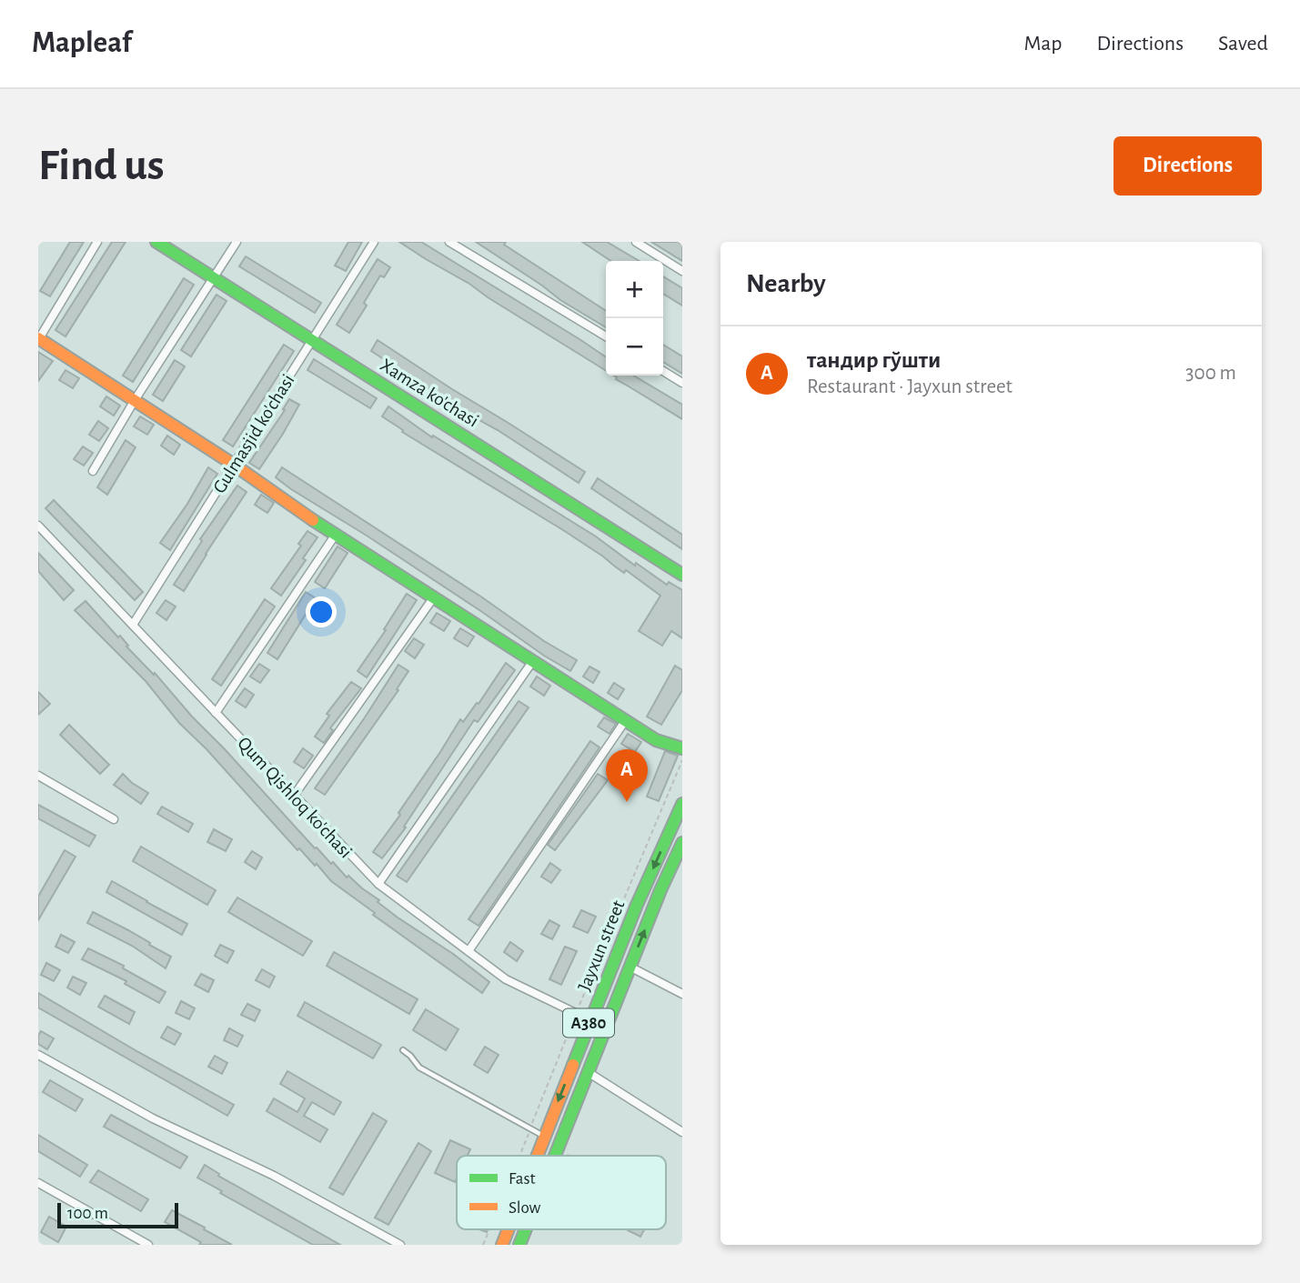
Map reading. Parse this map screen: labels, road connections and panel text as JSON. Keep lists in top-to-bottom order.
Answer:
{
  "streets": {
    "main road": ["Xamza ko'chasi", "Jayxun street", "A380"],
    "street": ["Gulmasjid ko'chasi", "Qum Qishloq ko'chasi"]
  },
  "crossings": [
    ["Xamza ko'chasi", "Gulmasjid ko'chasi"],
    ["Gulmasjid ko'chasi", "Qum Qishloq ko'chasi"],
    ["Qum Qishloq ko'chasi", "Jayxun street"]
  ],
  "legend": ["Fast", "Slow"],
  "scale_bar": "100 m",
  "page": {
    "header": "Mapleaf",
    "nav": ["Map", "Directions", "Saved"],
    "buttons": "Directions",
    "title": "Find us",
    "heading": "Nearby",
    "map_buttons": ["+", "−"],
    "list": [
      {
        "mark": "A",
        "name": "тандир гўшти",
        "note": "Restaurant · Jayxun street",
        "value": "300 m"
      }
    ],
    "pins": "A",
    "scale": "100 m"
  }
}
